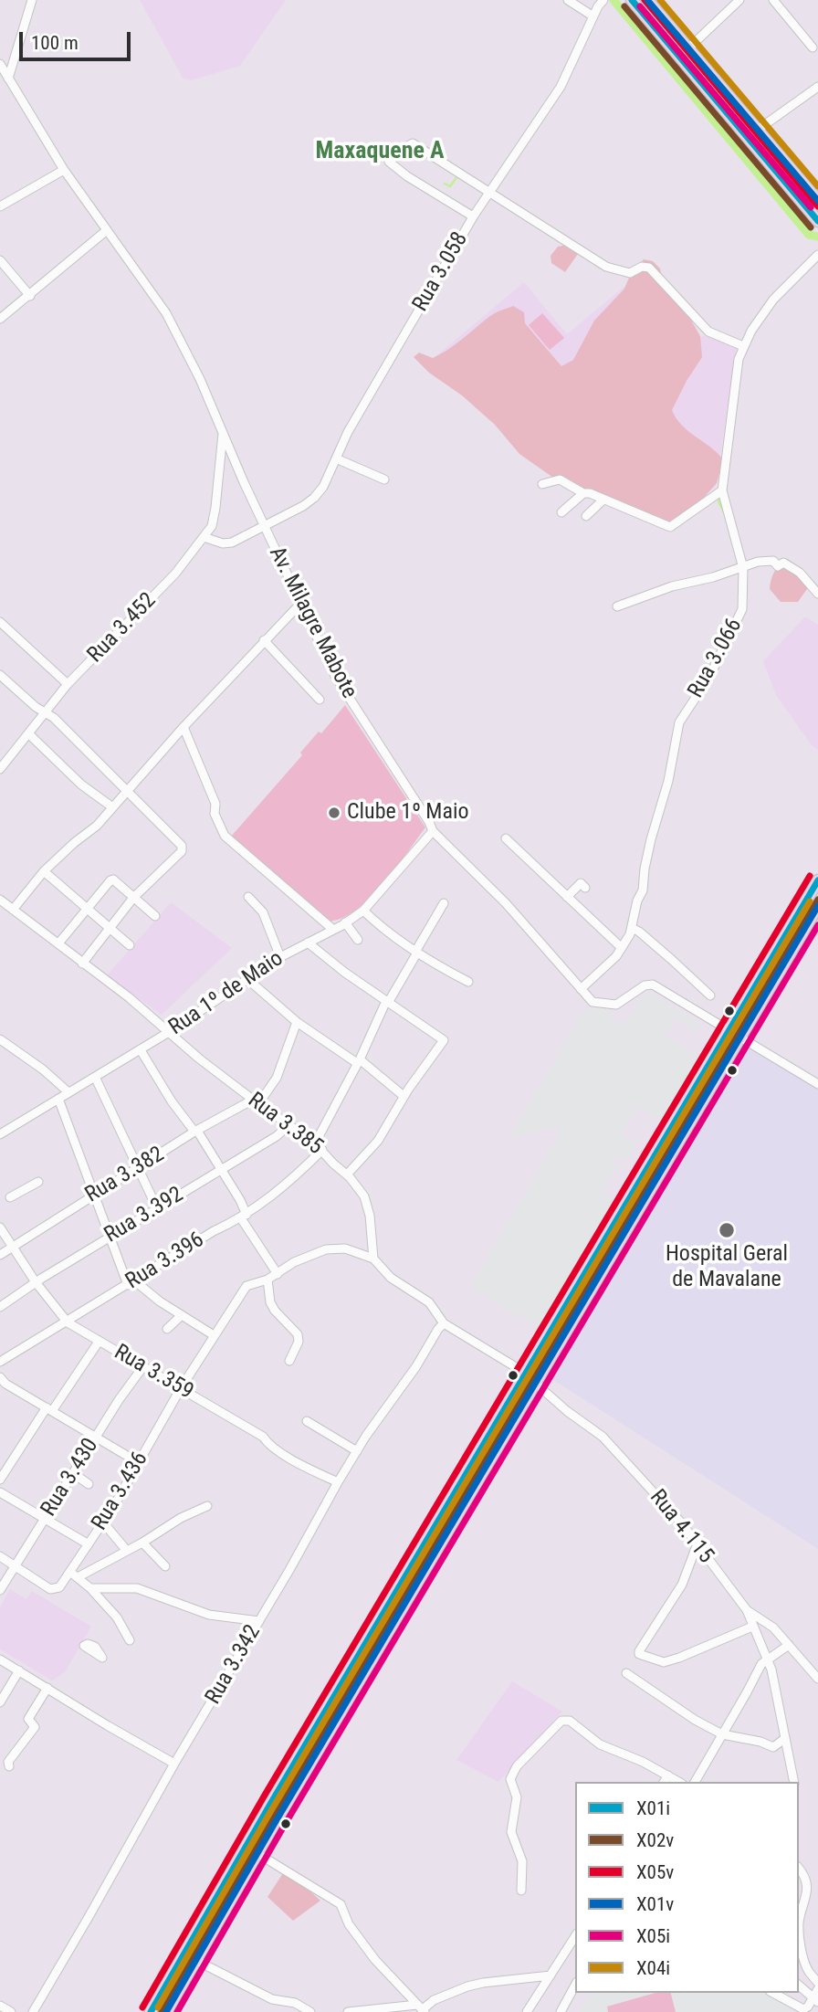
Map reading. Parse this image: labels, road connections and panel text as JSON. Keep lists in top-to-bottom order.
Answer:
{
  "streets": {
    "street": [
      "Rua 3.058",
      "Av. Milagre Mabote",
      "Rua 3.452",
      "Rua 3.066",
      "Rua 1º de Maio",
      "Rua 3.385",
      "Rua 3.382",
      "Rua 3.392",
      "Rua 3.396",
      "Rua 3.359",
      "Rua 3.430",
      "Rua 3.436",
      "Rua 4.115",
      "Rua 3.342"
    ]
  },
  "crossings": [
    ["Rua 3.058", "Av. Milagre Mabote"],
    ["Av. Milagre Mabote", "Rua 3.452"],
    ["Av. Milagre Mabote", "Rua 3.066"],
    ["Av. Milagre Mabote", "Rua 1º de Maio"],
    ["Rua 1º de Maio", "Rua 3.385"],
    ["Rua 3.385", "Rua 3.382"],
    ["Rua 3.385", "Rua 3.392"],
    ["Rua 3.385", "Rua 3.396"],
    ["Rua 3.385", "Rua 3.436"],
    ["Rua 3.382", "Rua 3.359"],
    ["Rua 3.392", "Rua 3.359"],
    ["Rua 3.396", "Rua 3.359"],
    ["Rua 3.359", "Rua 3.430"],
    ["Rua 3.359", "Rua 3.436"],
    ["Rua 3.359", "Rua 3.342"],
    ["Rua 3.430", "Rua 3.436"]
  ],
  "districts": ["Maxaquene A"],
  "places": ["Clube 1º Maio", "Hospital Geral de Mavalane"],
  "lines": [
    "transit line X01i",
    "transit line X05v",
    "transit line X01v",
    "transit line X04i",
    "transit line X02v",
    "transit line X05i"
  ],
  "legend": [
    "X01i",
    "X02v",
    "X05v",
    "X01v",
    "X05i",
    "X04i"
  ],
  "scale_bar": "100 m"
}
